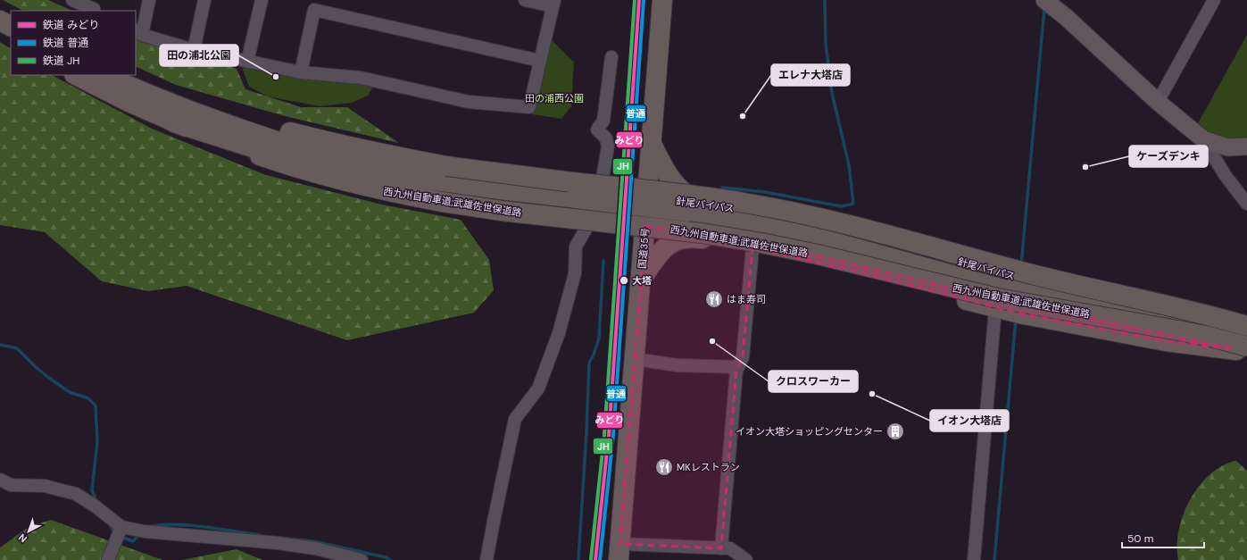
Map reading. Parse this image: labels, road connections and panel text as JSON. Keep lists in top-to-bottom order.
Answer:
{
  "streets": {
    "highway": ["西九州自動車道;武雄佐世保道路", "針尾バイパス", "国道35号"]
  },
  "crossings": [
    ["西九州自動車道;武雄佐世保道路", "針尾バイパス"],
    ["針尾バイパス", "国道35号"]
  ],
  "parks": ["田の浦西公園"],
  "places": {
    "other": [
      "田の浦北公園",
      "エレナ大塔店",
      "ケーズデンキ",
      "大塔",
      "クロスワーカー",
      "イオン大塔店"
    ],
    "restaurant": ["はま寿司", "MKレストラン"],
    "building": ["イオン大塔ショッピングセンター"]
  },
  "lines": ["rail line みどり", "rail line 普通", "rail line JH"],
  "legend": ["鉄道 みどり", "鉄道 普通", "鉄道 JH"],
  "scale_bar": "50 m",
  "north": "bottom left"
}
